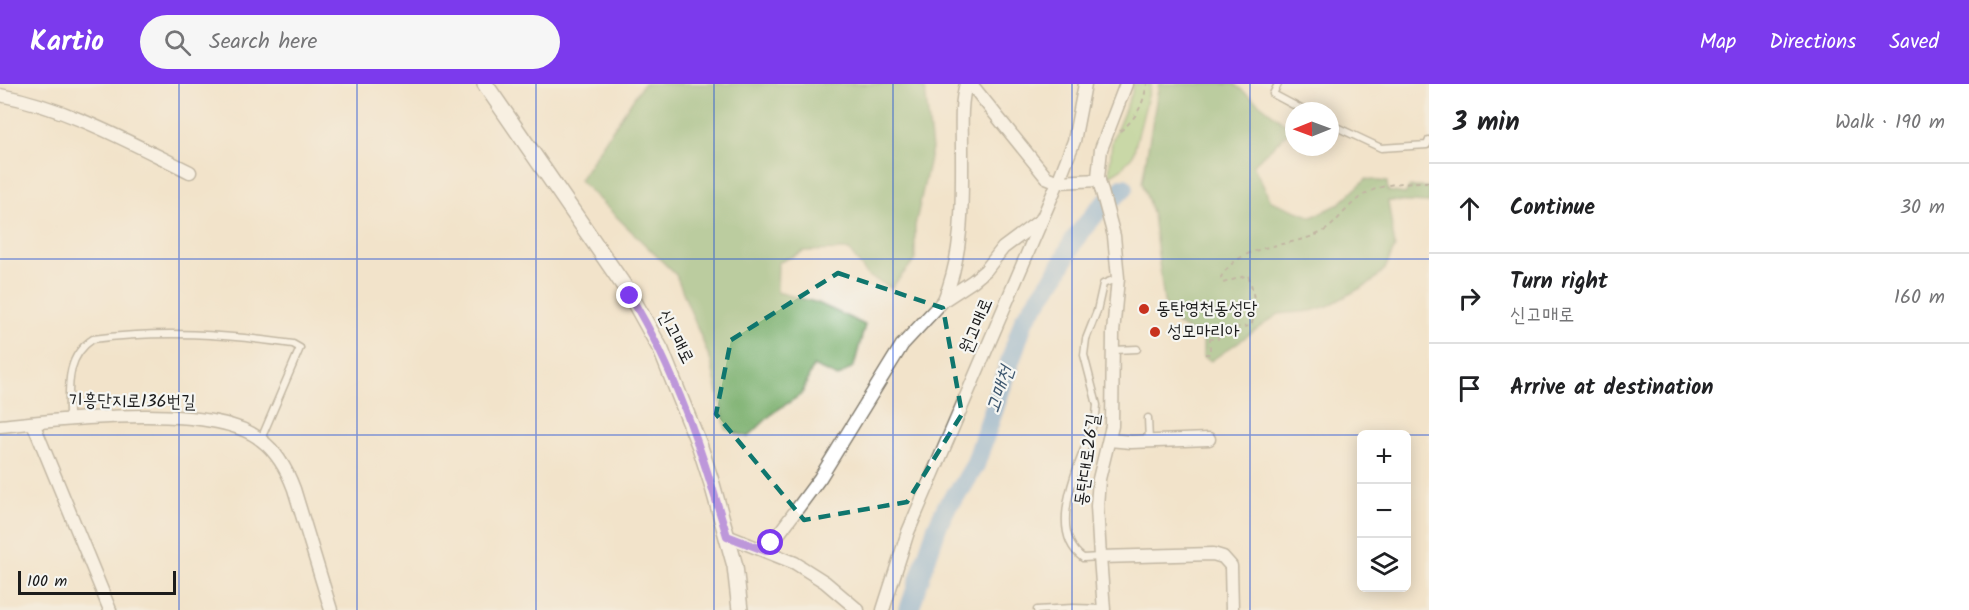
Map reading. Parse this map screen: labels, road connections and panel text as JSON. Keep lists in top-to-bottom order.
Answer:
{
  "streets": {
    "street": [
      "원고매로",
      "신고매로",
      "기흥단지로136번길",
      "동탄대로26길"
    ]
  },
  "water": ["고매천"],
  "places": ["동탄영천동성당", "성모마리아"],
  "scale_bar": "100 m",
  "north": "left",
  "page": {
    "header": "Kartio",
    "search": "Search here",
    "nav": ["Map", "Directions", "Saved"],
    "heading": ["3 min", "Walk · 190 m"],
    "list": [
      ["Continue", "30 m"],
      ["Turn right", "신고매로", "160 m"],
      "Arrive at destination"
    ],
    "map_buttons": ["+", "−"],
    "scale": "100 m"
  }
}
